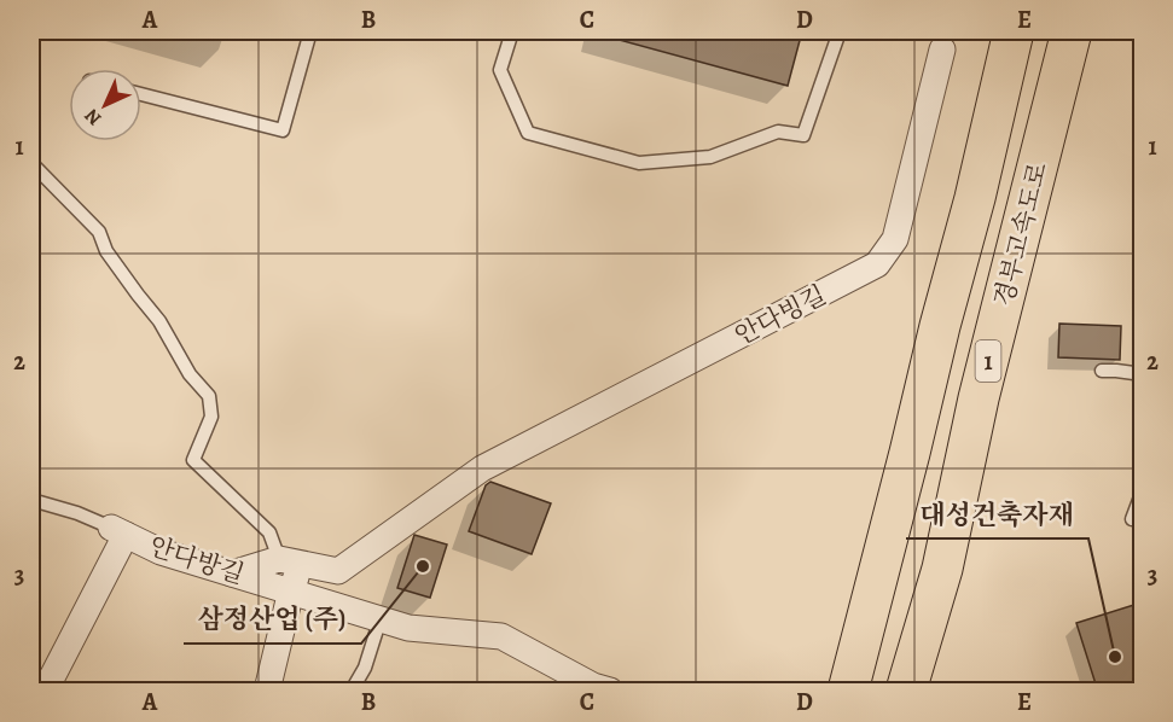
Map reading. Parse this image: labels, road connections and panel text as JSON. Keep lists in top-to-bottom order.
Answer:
{
  "streets": {
    "highway": ["경부고속도로", "1"],
    "street": ["안다빙길", "안다방길"]
  },
  "places": ["삼정산업 (주)", "대성건축자재"],
  "north": "bottom left",
  "grid": {
    "columns": [
      "A",
      "B",
      "C",
      "D",
      "E"
    ],
    "rows": ["1", "2", "3"]
  }
}
